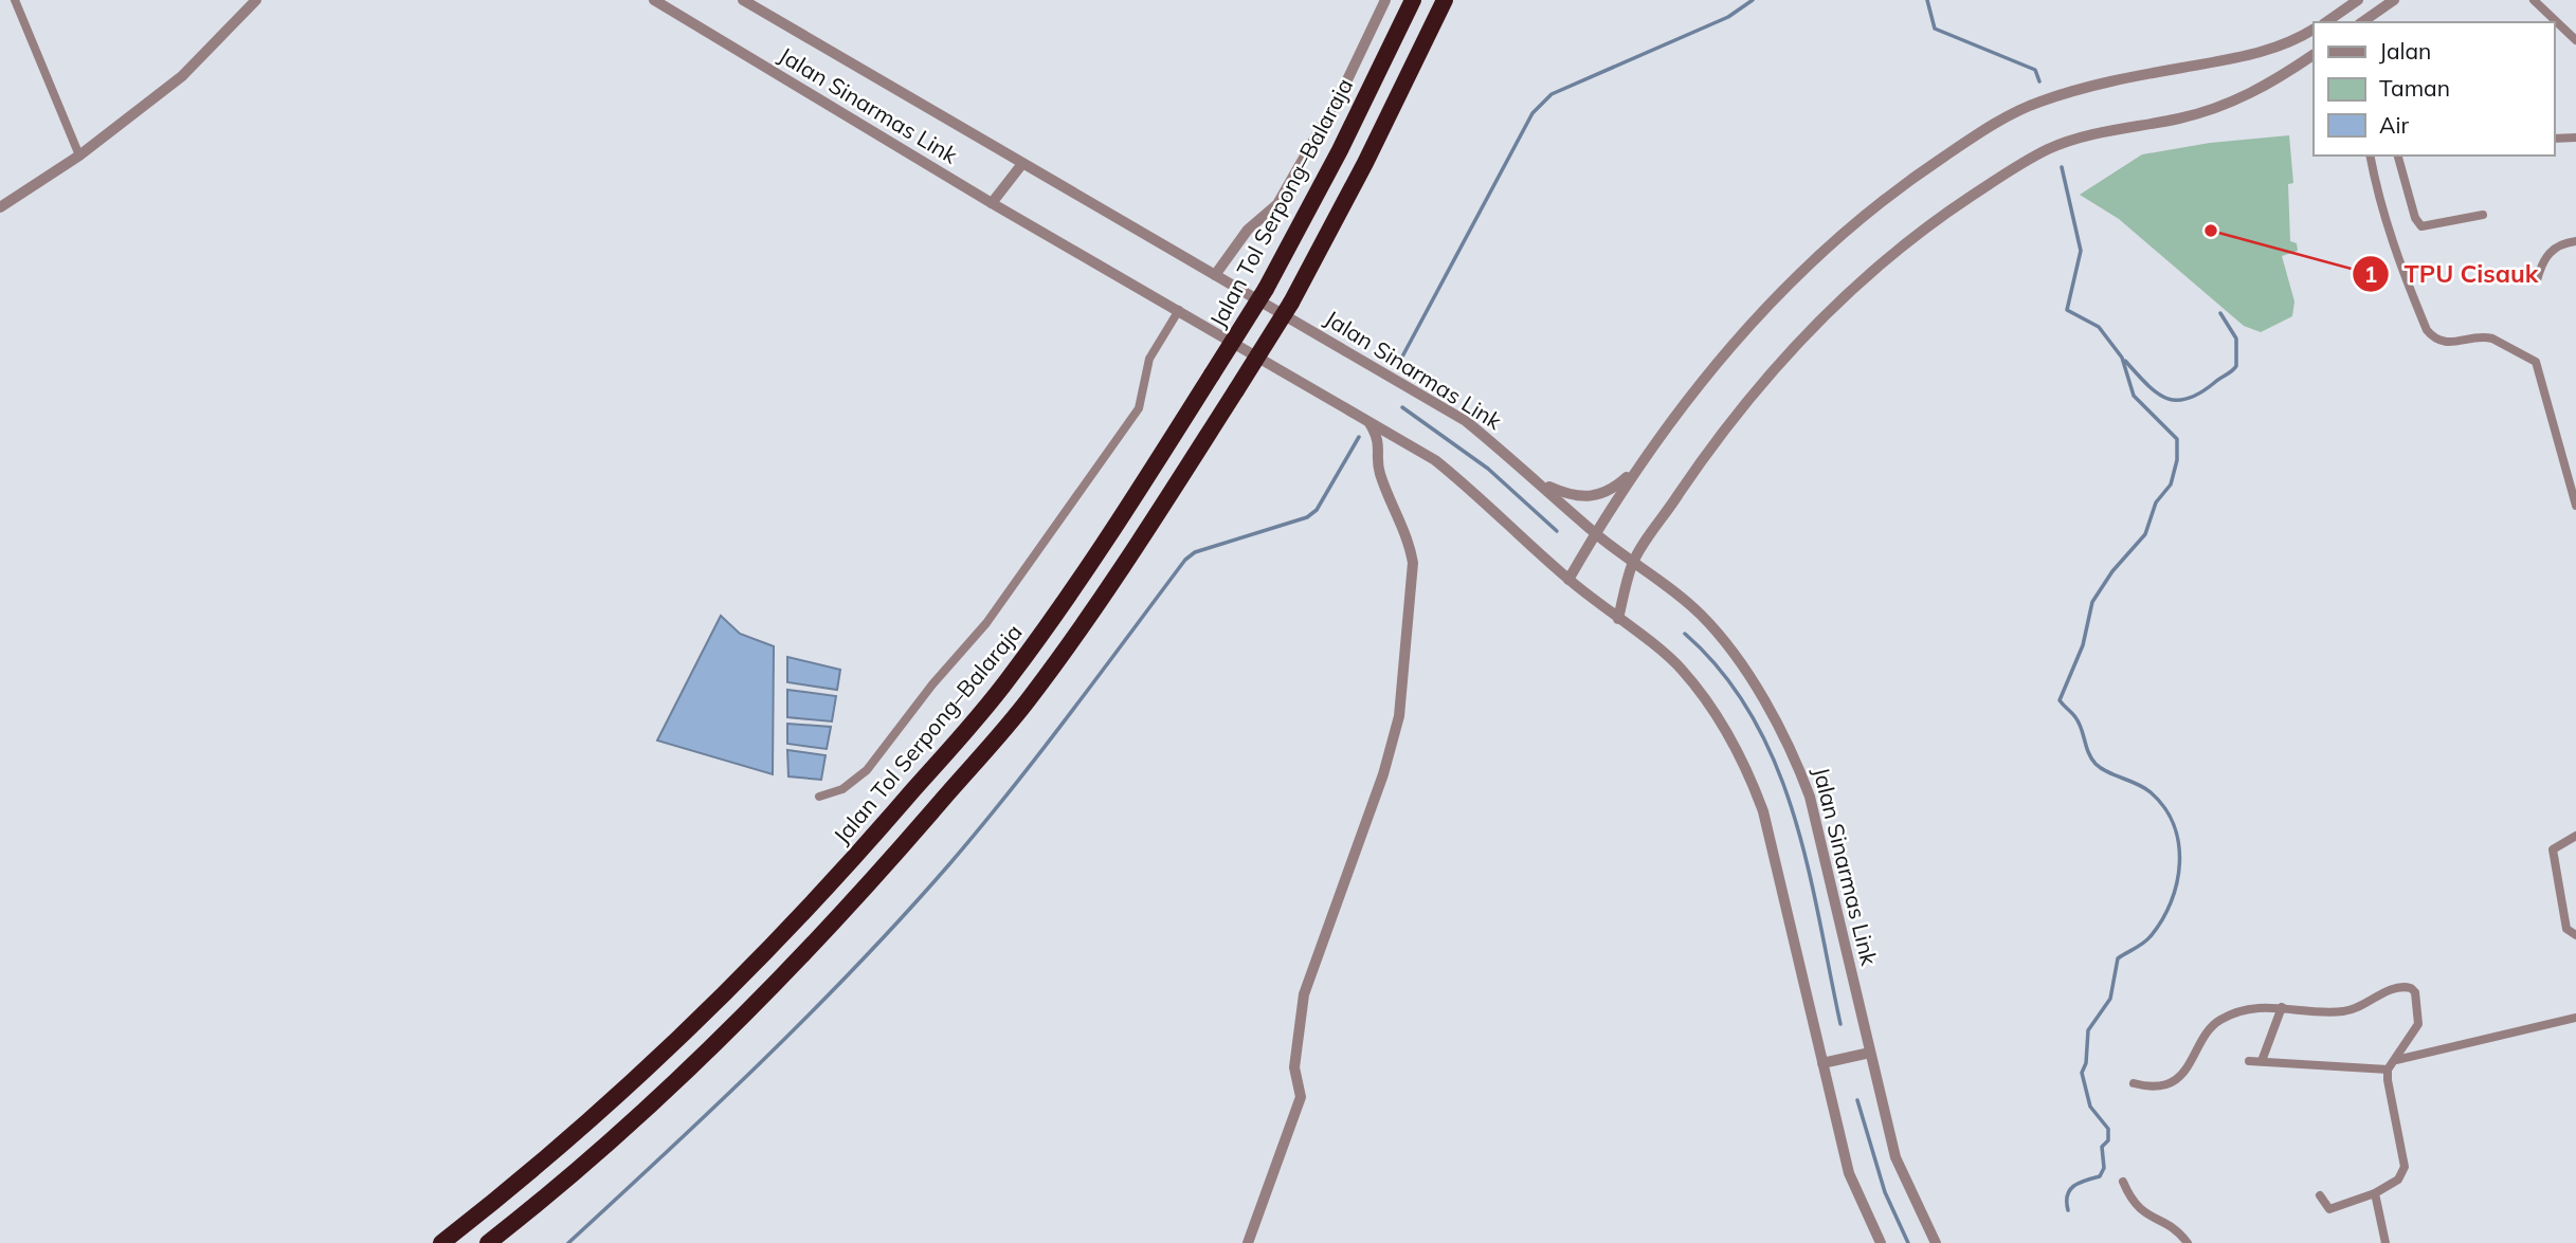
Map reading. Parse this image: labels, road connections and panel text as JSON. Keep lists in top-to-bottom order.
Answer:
{
  "streets": {
    "highway": ["Jalan Tol Serpong–Balaraja"],
    "street": ["Jalan Sinarmas Link"]
  },
  "places": ["TPU Cisauk"],
  "legend": ["Jalan", "Taman", "Air"]
}
